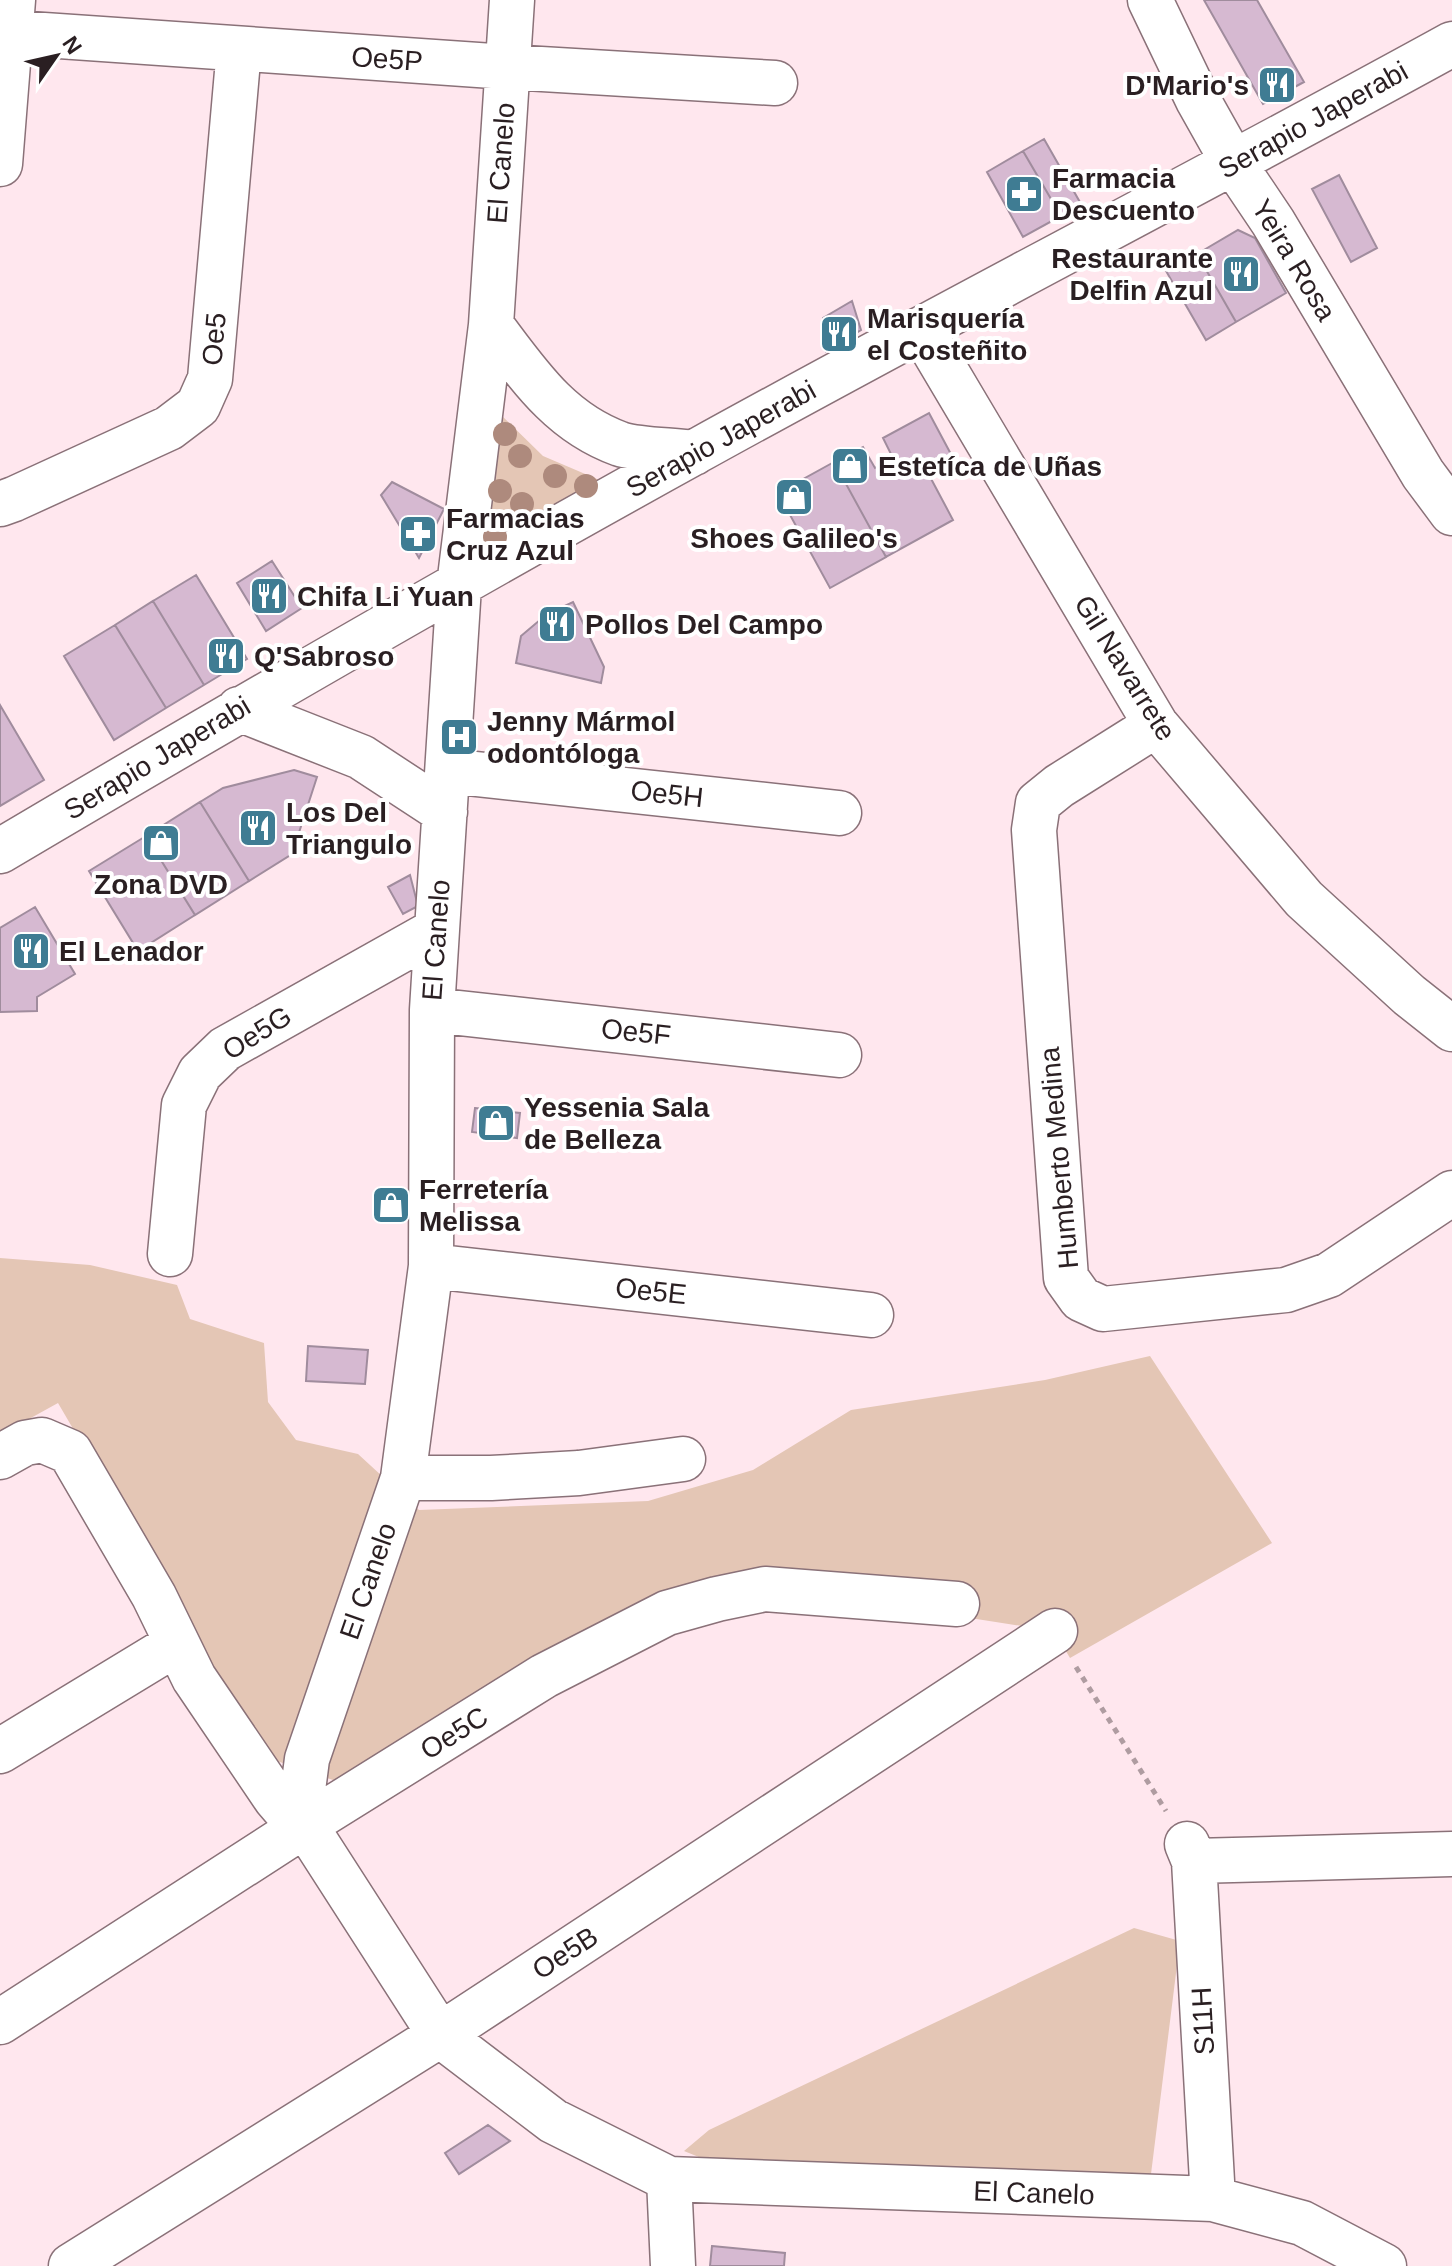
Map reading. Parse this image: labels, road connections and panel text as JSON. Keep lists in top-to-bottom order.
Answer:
{
  "streets": {
    "street": [
      "Oe5P",
      "Serapio Japerabi",
      "El Canelo",
      "Yeira Rosa",
      "Oe5",
      "Gil Navarrete",
      "Oe5H",
      "Oe5F",
      "Oe5G",
      "Humberto Medina",
      "Oe5E",
      "Oe5C",
      "Oe5B",
      "S11H"
    ]
  },
  "crossings": [
    ["Oe5P", "El Canelo"],
    ["Oe5P", "Oe5"],
    ["Serapio Japerabi", "El Canelo"],
    ["Serapio Japerabi", "Yeira Rosa"],
    ["Serapio Japerabi", "Gil Navarrete"],
    ["El Canelo", "Oe5H"],
    ["El Canelo", "Oe5F"],
    ["El Canelo", "Oe5G"],
    ["El Canelo", "Oe5E"],
    ["El Canelo", "Oe5C"],
    ["El Canelo", "Oe5B"],
    ["El Canelo", "S11H"],
    ["Gil Navarrete", "Humberto Medina"]
  ],
  "places": {
    "restaurant": [
      "D'Mario's",
      "Restaurante Delfin Azul",
      "Marisquería el Costeñito",
      "Chifa Li Yuan",
      "Pollos Del Campo",
      "Q'Sabroso",
      "Los Del Triangulo",
      "El Lenador"
    ],
    "pharmacy": ["Farmacia Descuento", "Farmacias Cruz Azul"],
    "shop": [
      "Estetíca de Uñas",
      "Shoes Galileo's",
      "Zona DVD",
      "Yessenia Sala de Belleza",
      "Ferretería Melissa"
    ],
    "hospital": ["Jenny Mármol odontóloga"]
  },
  "north": "top right"
}
